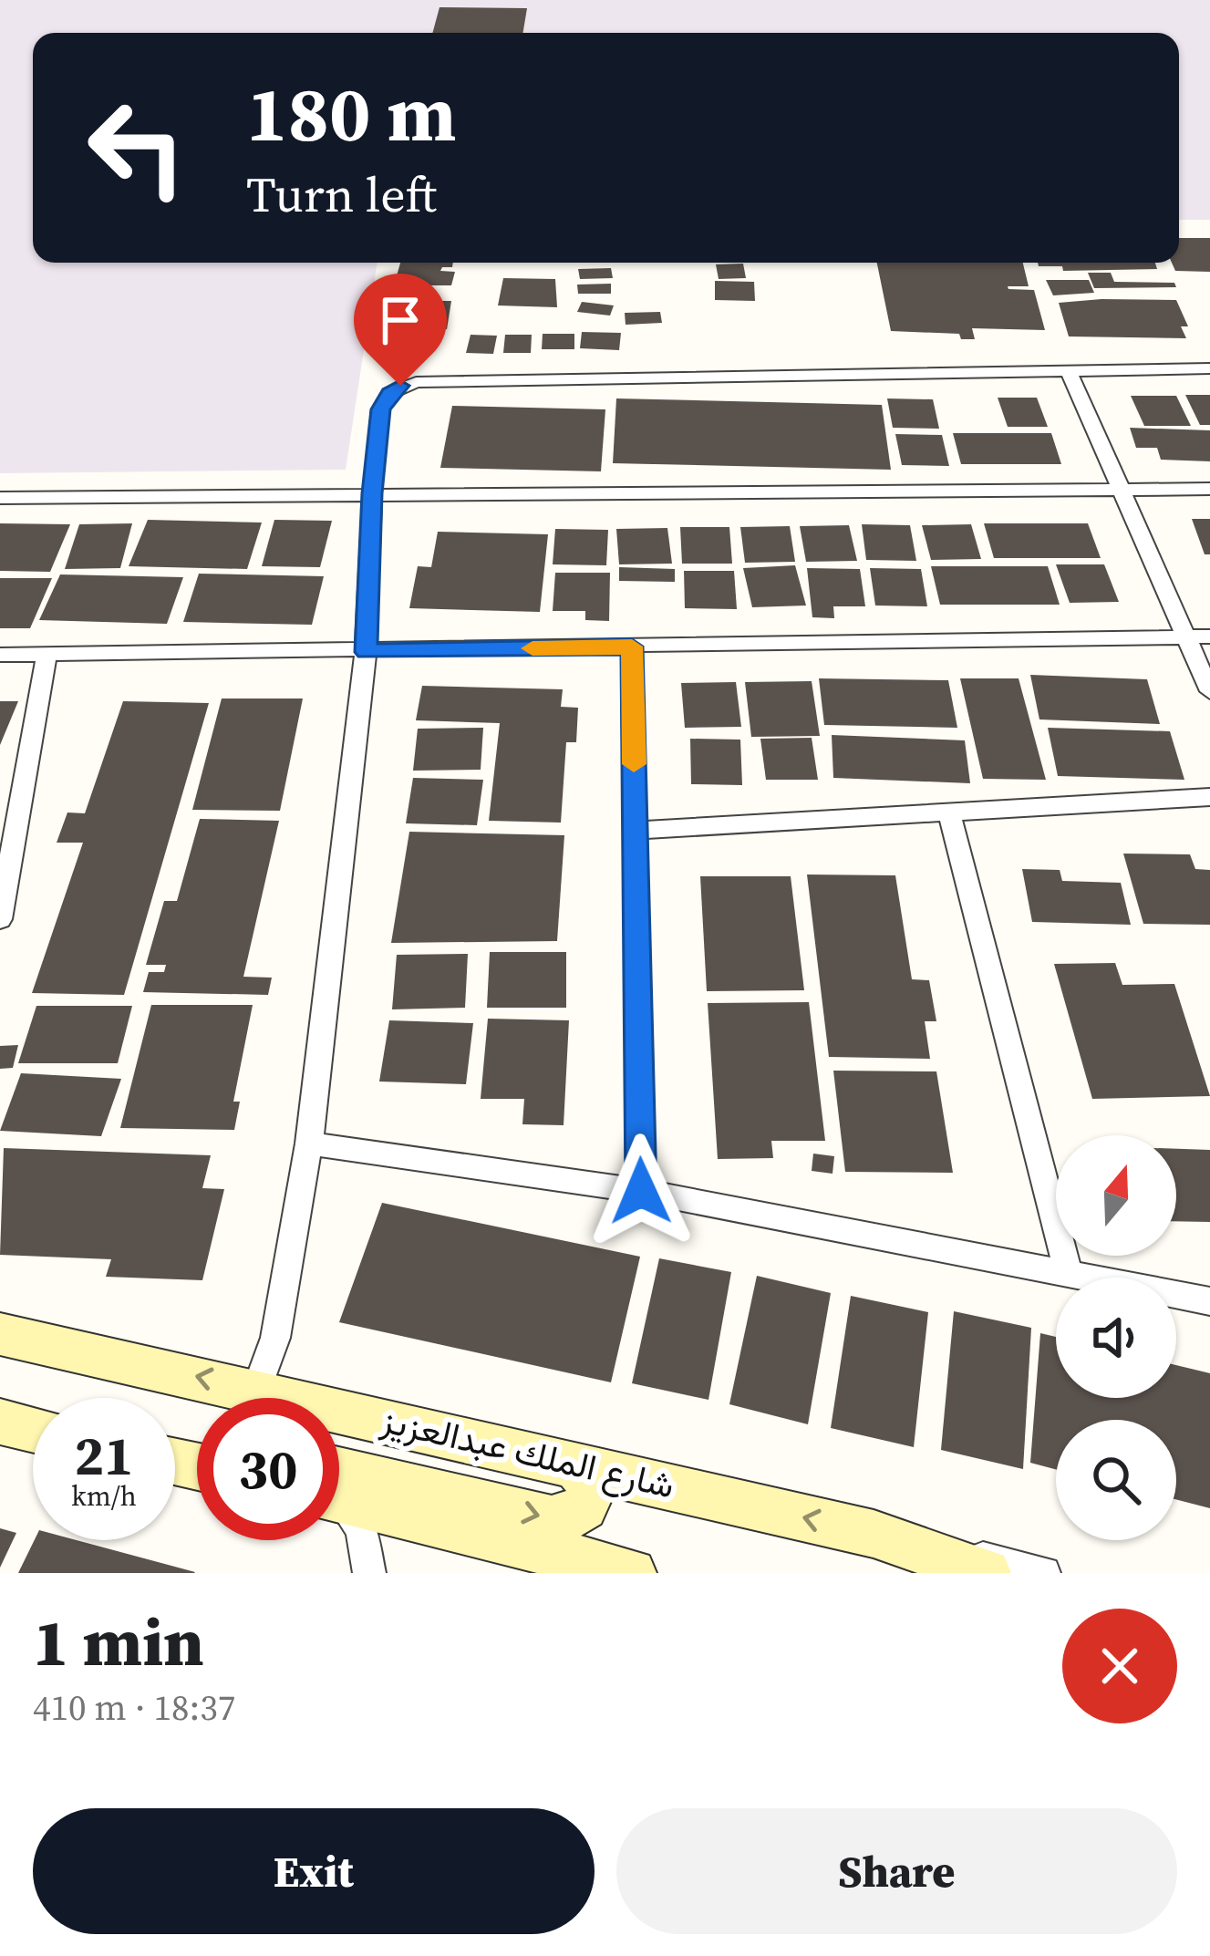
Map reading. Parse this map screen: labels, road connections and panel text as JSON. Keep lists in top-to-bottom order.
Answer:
{
  "streets": {
    "street": ["شارع الملك عبدالعزيز"]
  },
  "north": "top",
  "page": {
    "turn": ["180 m", "Turn left"],
    "speed": "21 km/h",
    "limit": "30",
    "heading": ["1 min", "410 m · 18:37"],
    "buttons": ["Exit", "Share"]
  }
}
